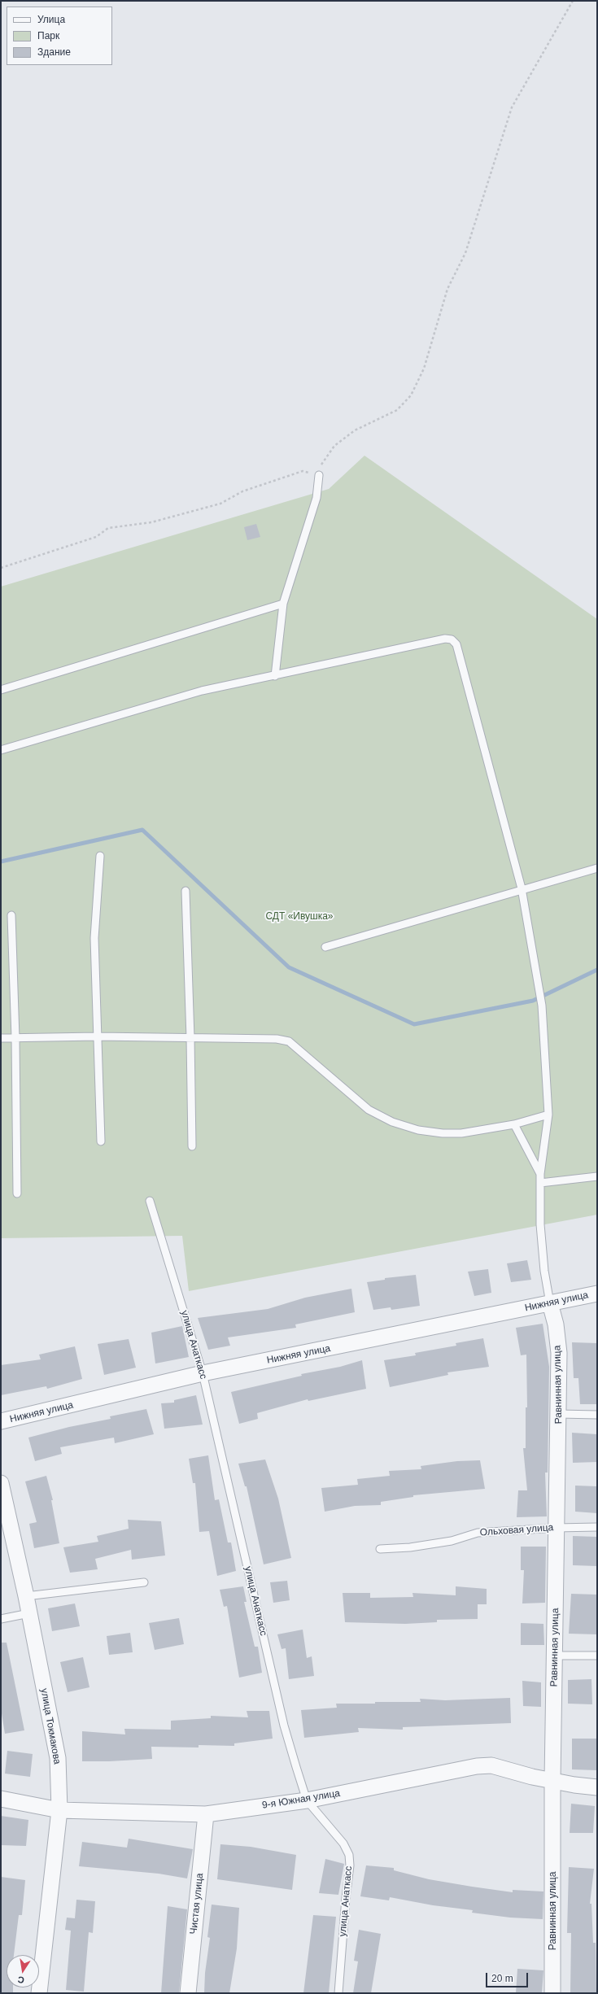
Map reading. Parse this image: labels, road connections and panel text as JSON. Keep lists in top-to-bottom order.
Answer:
{
  "streets": {
    "street": [
      "Нижняя улица",
      "Равнинная улица",
      "улица Токмакова",
      "9-я Южная улица",
      "Чистая улица"
    ],
    "lane": ["улица Анаткасс", "Ольховая улица"]
  },
  "crossings": [
    ["Нижняя улица", "улица Анаткасс"],
    ["Нижняя улица", "Равнинная улица"],
    ["улица Анаткасс", "9-я Южная улица"],
    ["Равнинная улица", "Ольховая улица"],
    ["Равнинная улица", "9-я Южная улица"],
    ["улица Токмакова", "9-я Южная улица"],
    ["9-я Южная улица", "Чистая улица"]
  ],
  "parks": ["СДТ «Ивушка»"],
  "legend": ["Улица", "Парк", "Здание"],
  "scale_bar": "20 m",
  "north": "bottom"
}
